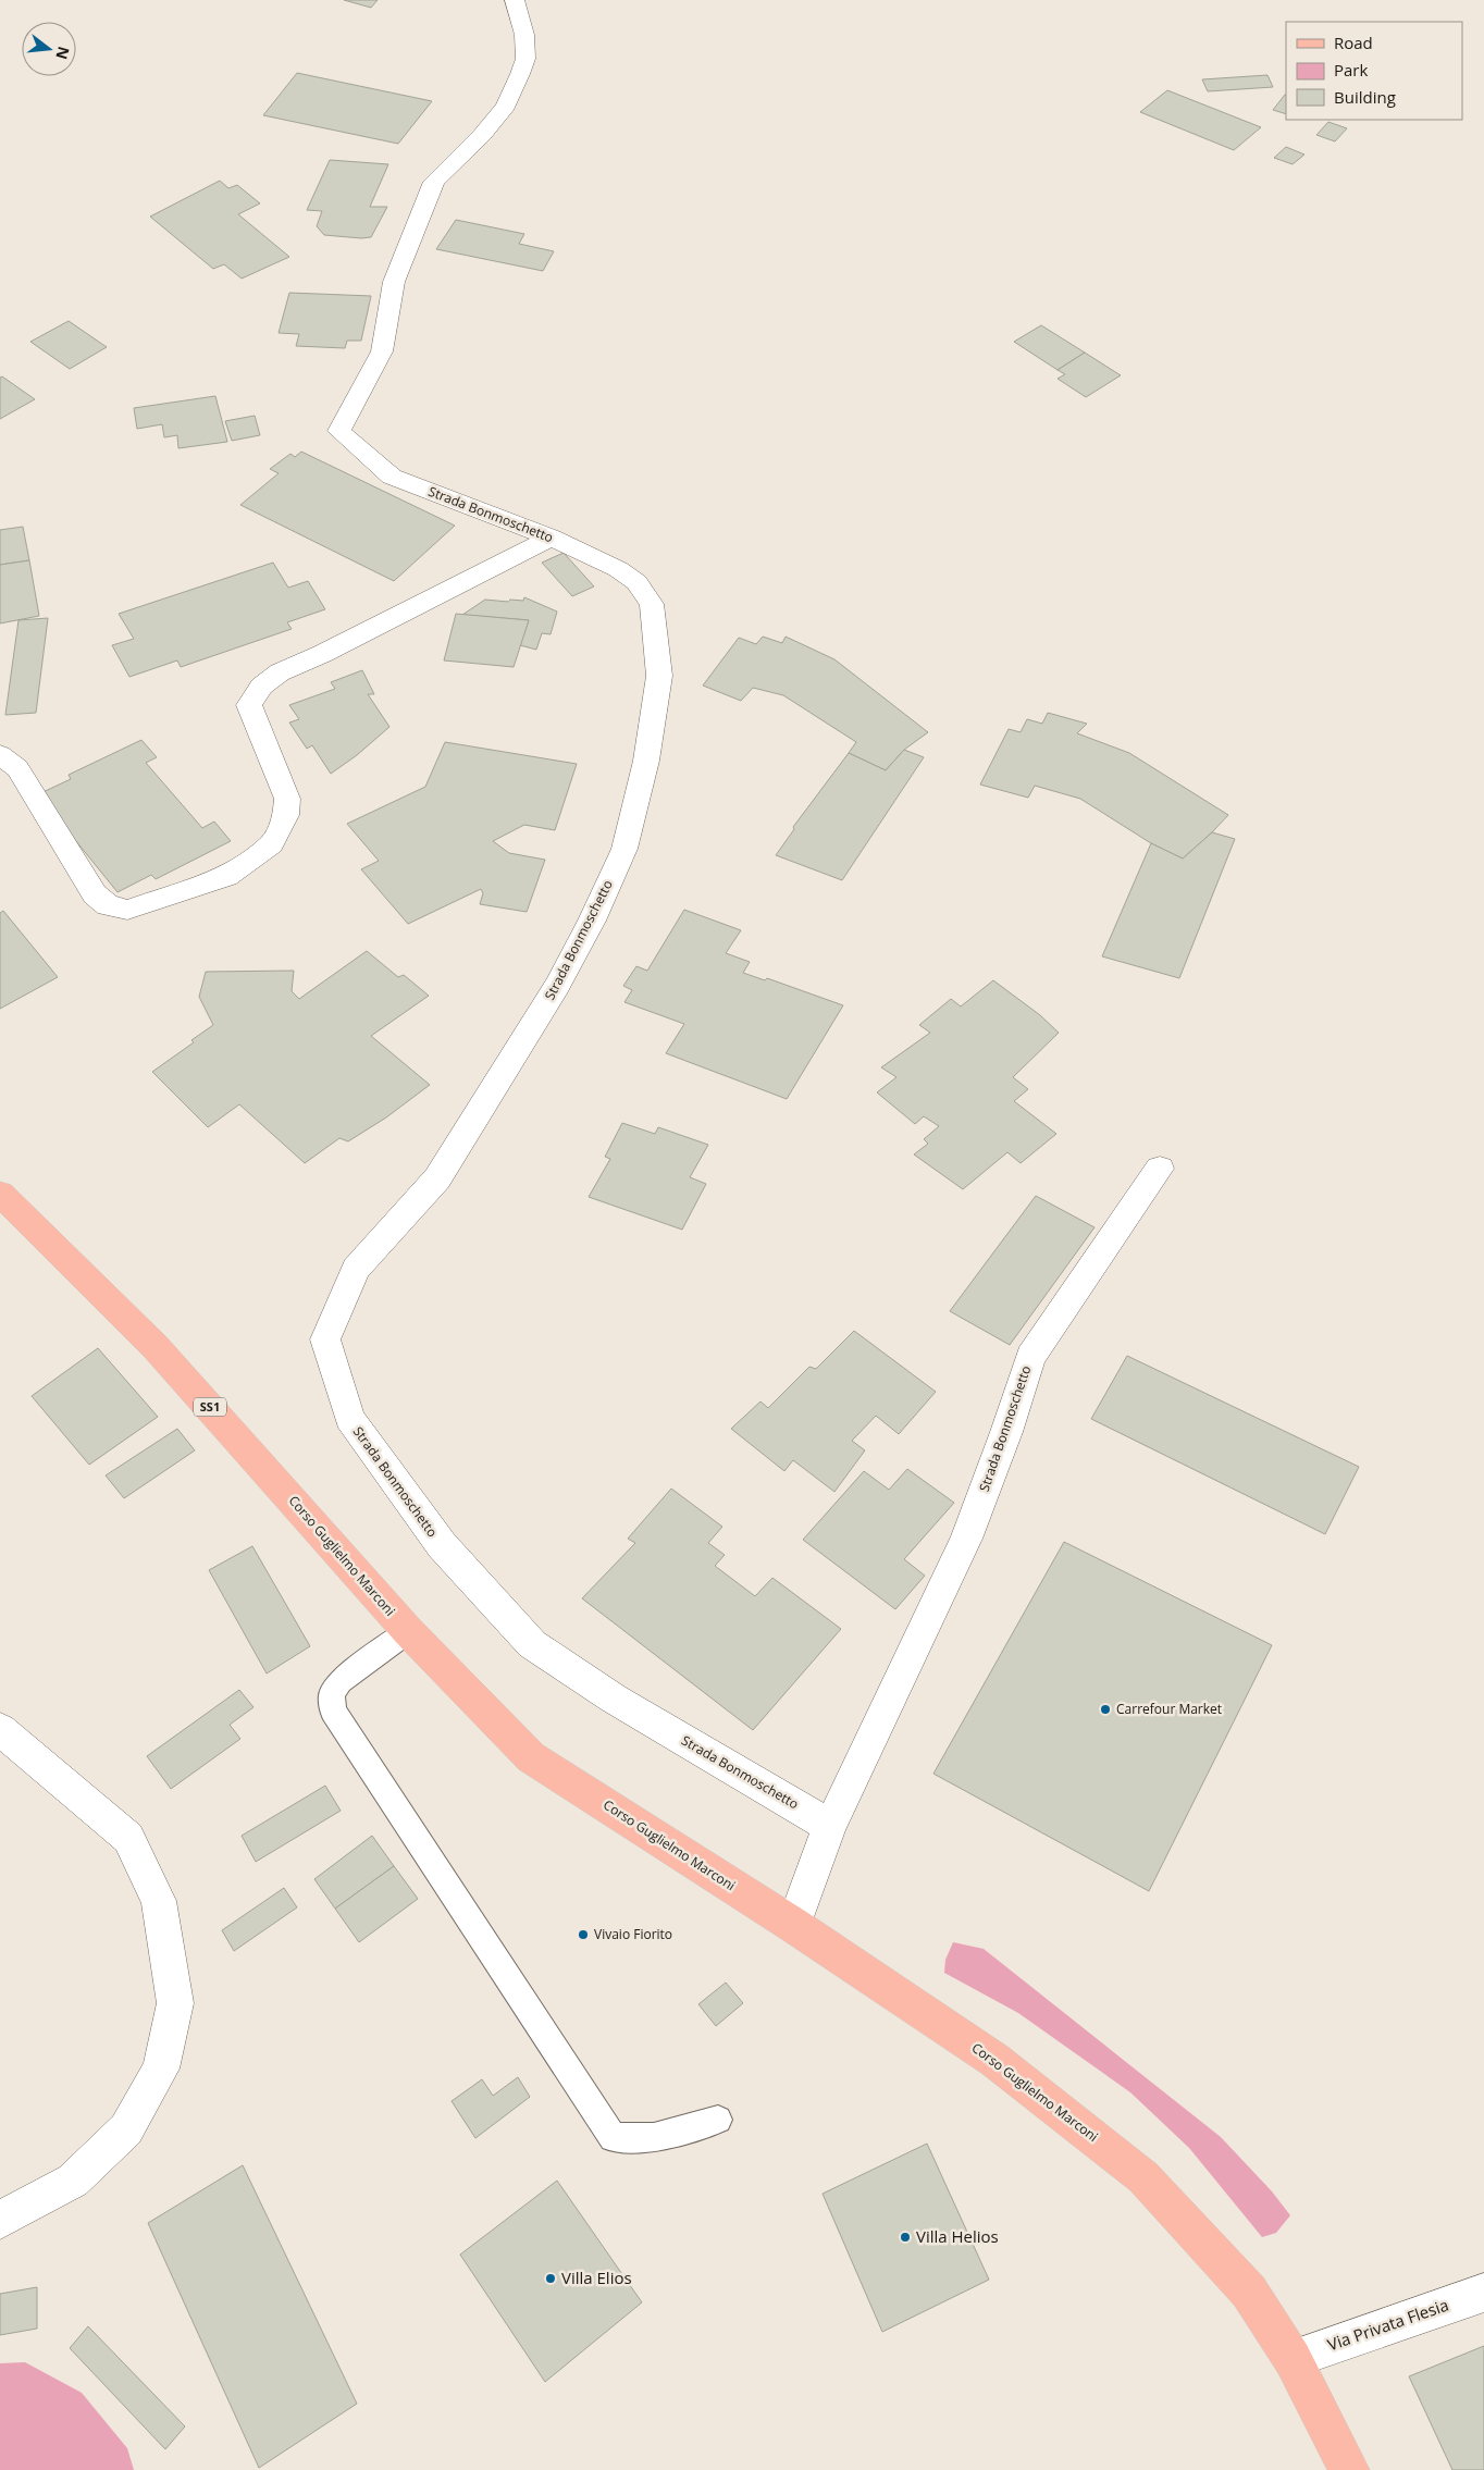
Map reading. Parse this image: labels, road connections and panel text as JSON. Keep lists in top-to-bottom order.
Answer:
{
  "streets": {
    "main road": ["SS1", "Corso Guglielmo Marconi"],
    "street": ["Strada Bonmoschetto", "Via Privata Flesia"]
  },
  "crossings": [
    ["Strada Bonmoschetto", "Corso Guglielmo Marconi"],
    ["Corso Guglielmo Marconi", "Via Privata Flesia"]
  ],
  "places": [
    "Carrefour Market",
    "Vivaio Fiorito",
    "Villa Helios",
    "Villa Elios"
  ],
  "legend": ["Road", "Park", "Building"],
  "north": "right"
}
